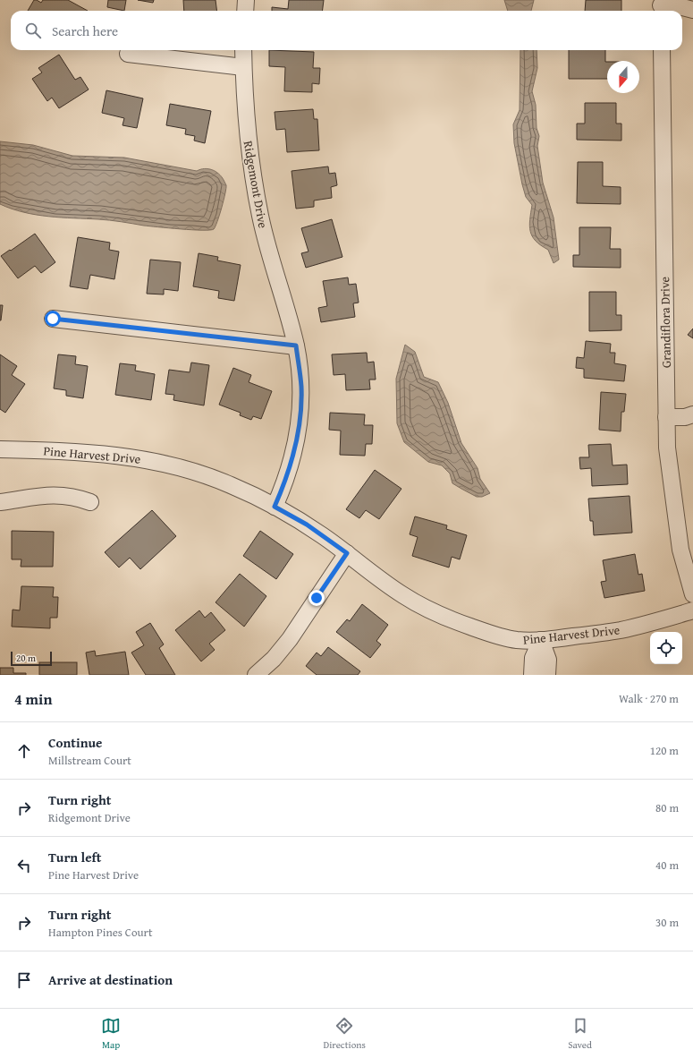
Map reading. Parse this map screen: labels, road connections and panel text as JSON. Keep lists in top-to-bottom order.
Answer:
{
  "streets": {
    "street": ["Ridgemont Drive", "Grandiflora Drive", "Pine Harvest Drive"]
  },
  "crossings": [
    ["Ridgemont Drive", "Pine Harvest Drive"]
  ],
  "scale_bar": "20 m",
  "north": "bottom",
  "page": {
    "search": "Search here",
    "scale": "20 m",
    "heading": ["4 min", "Walk · 270 m"],
    "list": [
      ["Continue", "Millstream Court", "120 m"],
      ["Turn right", "Ridgemont Drive", "80 m"],
      ["Turn left", "Pine Harvest Drive", "40 m"],
      ["Turn right", "Hampton Pines Court", "30 m"],
      "Arrive at destination"
    ],
    "nav": ["Map", "Directions", "Saved"]
  }
}
